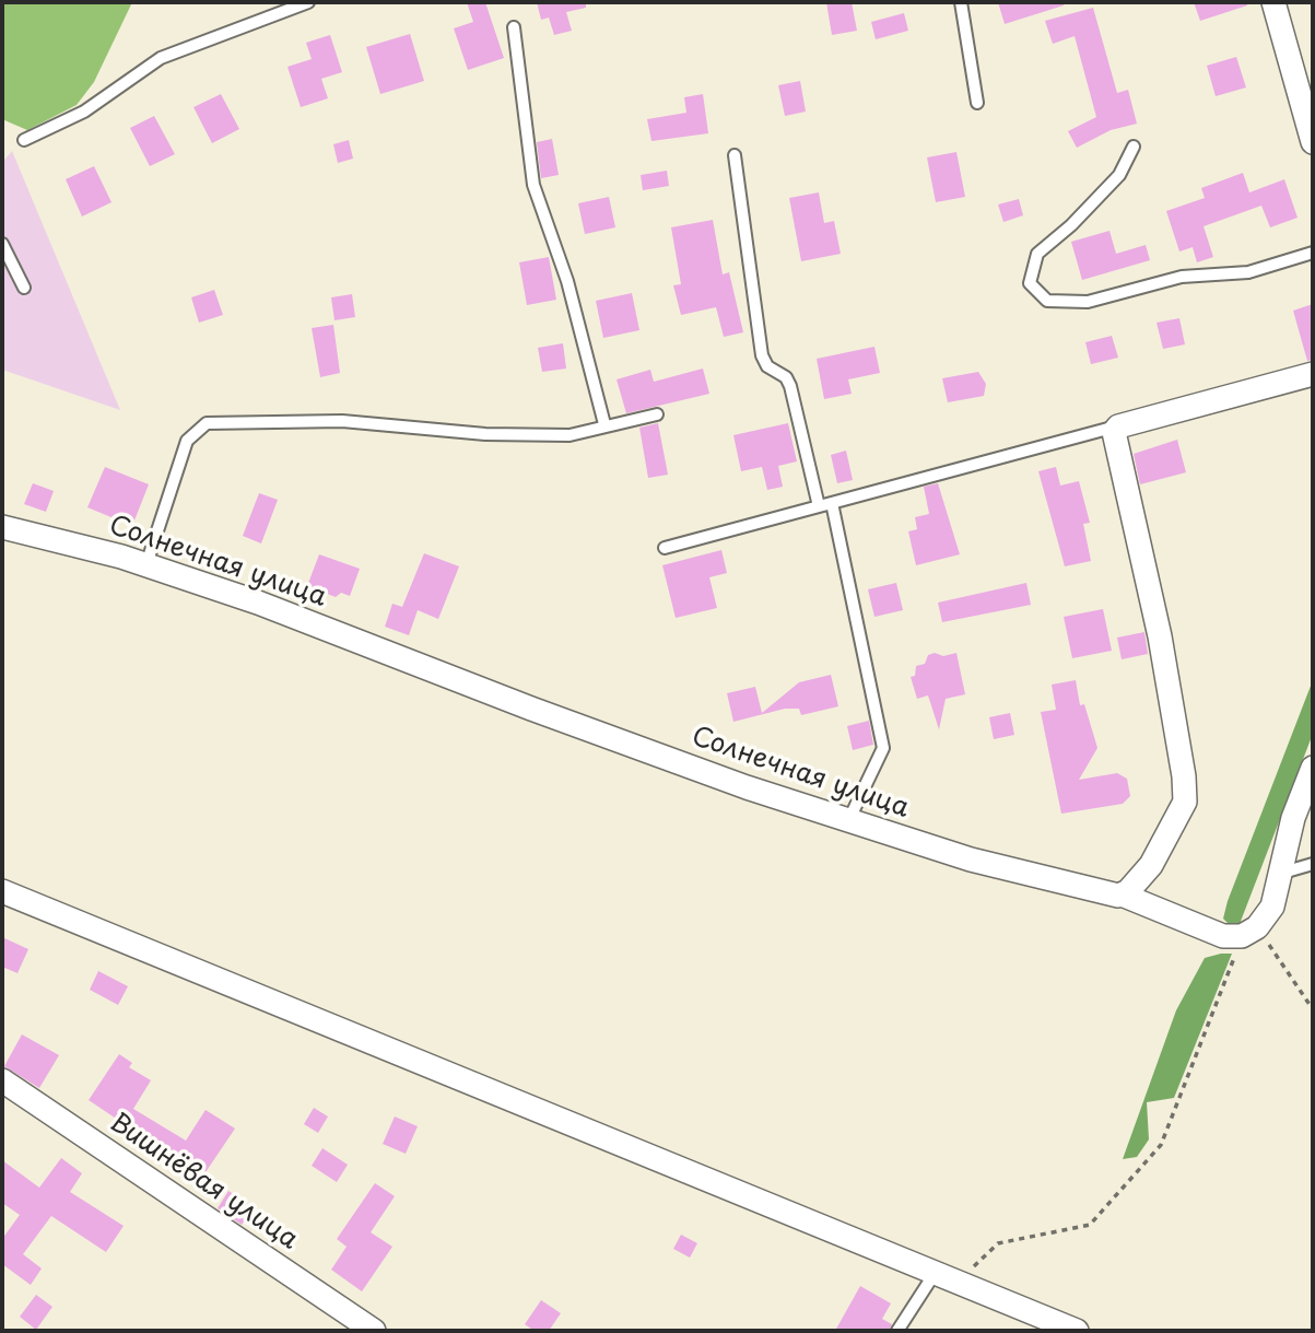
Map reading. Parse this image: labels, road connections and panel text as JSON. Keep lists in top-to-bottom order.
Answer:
{
  "streets": {
    "street": ["Солнечная улица", "Вишнёвая улица"]
  }
}
